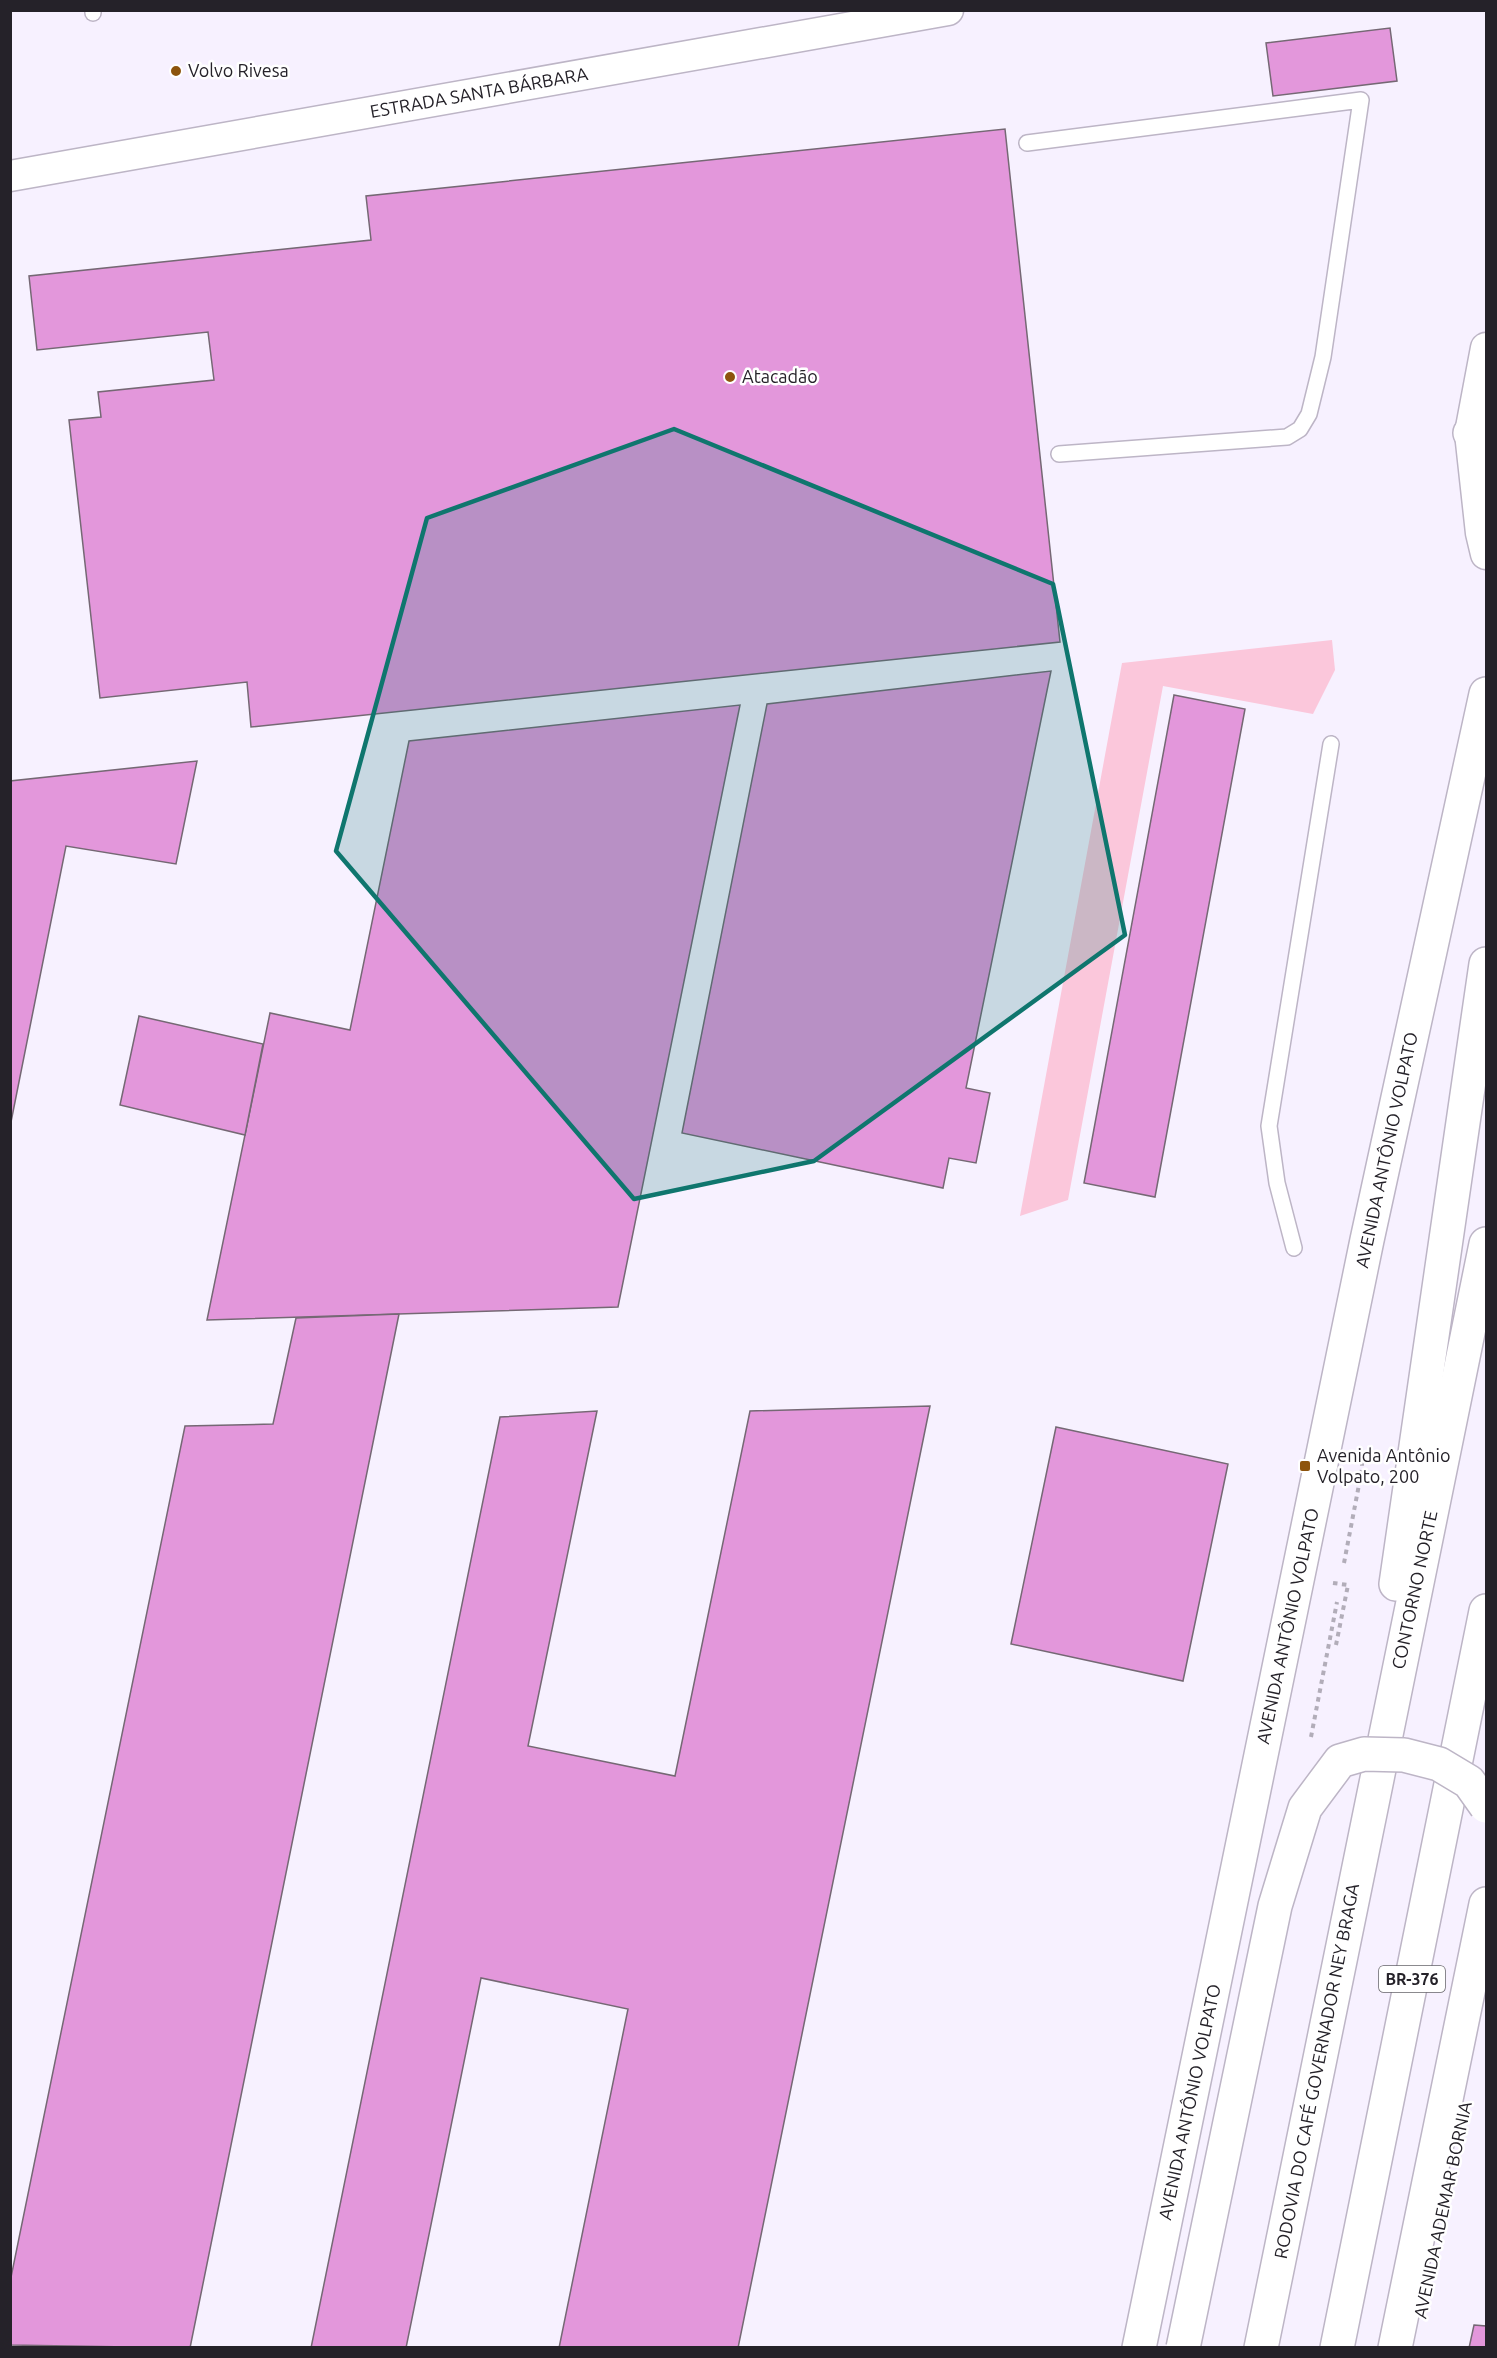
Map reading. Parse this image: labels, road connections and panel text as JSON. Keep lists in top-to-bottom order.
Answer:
{
  "streets": {
    "main road": [
      "AVENIDA ANTÔNIO VOLPATO",
      "CONTORNO NORTE",
      "BR-376",
      "RODOVIA DO CAFÉ GOVERNADOR NEY BRAGA",
      "AVENIDA ADEMAR BORNIA"
    ],
    "street": ["ESTRADA SANTA BÁRBARA"]
  },
  "crossings": [
    ["CONTORNO NORTE", "RODOVIA DO CAFÉ GOVERNADOR NEY BRAGA"]
  ],
  "places": {
    "other": ["Volvo Rivesa", "Atacadão"],
    "transit": ["Avenida Antônio Volpato, 200"]
  }
}
